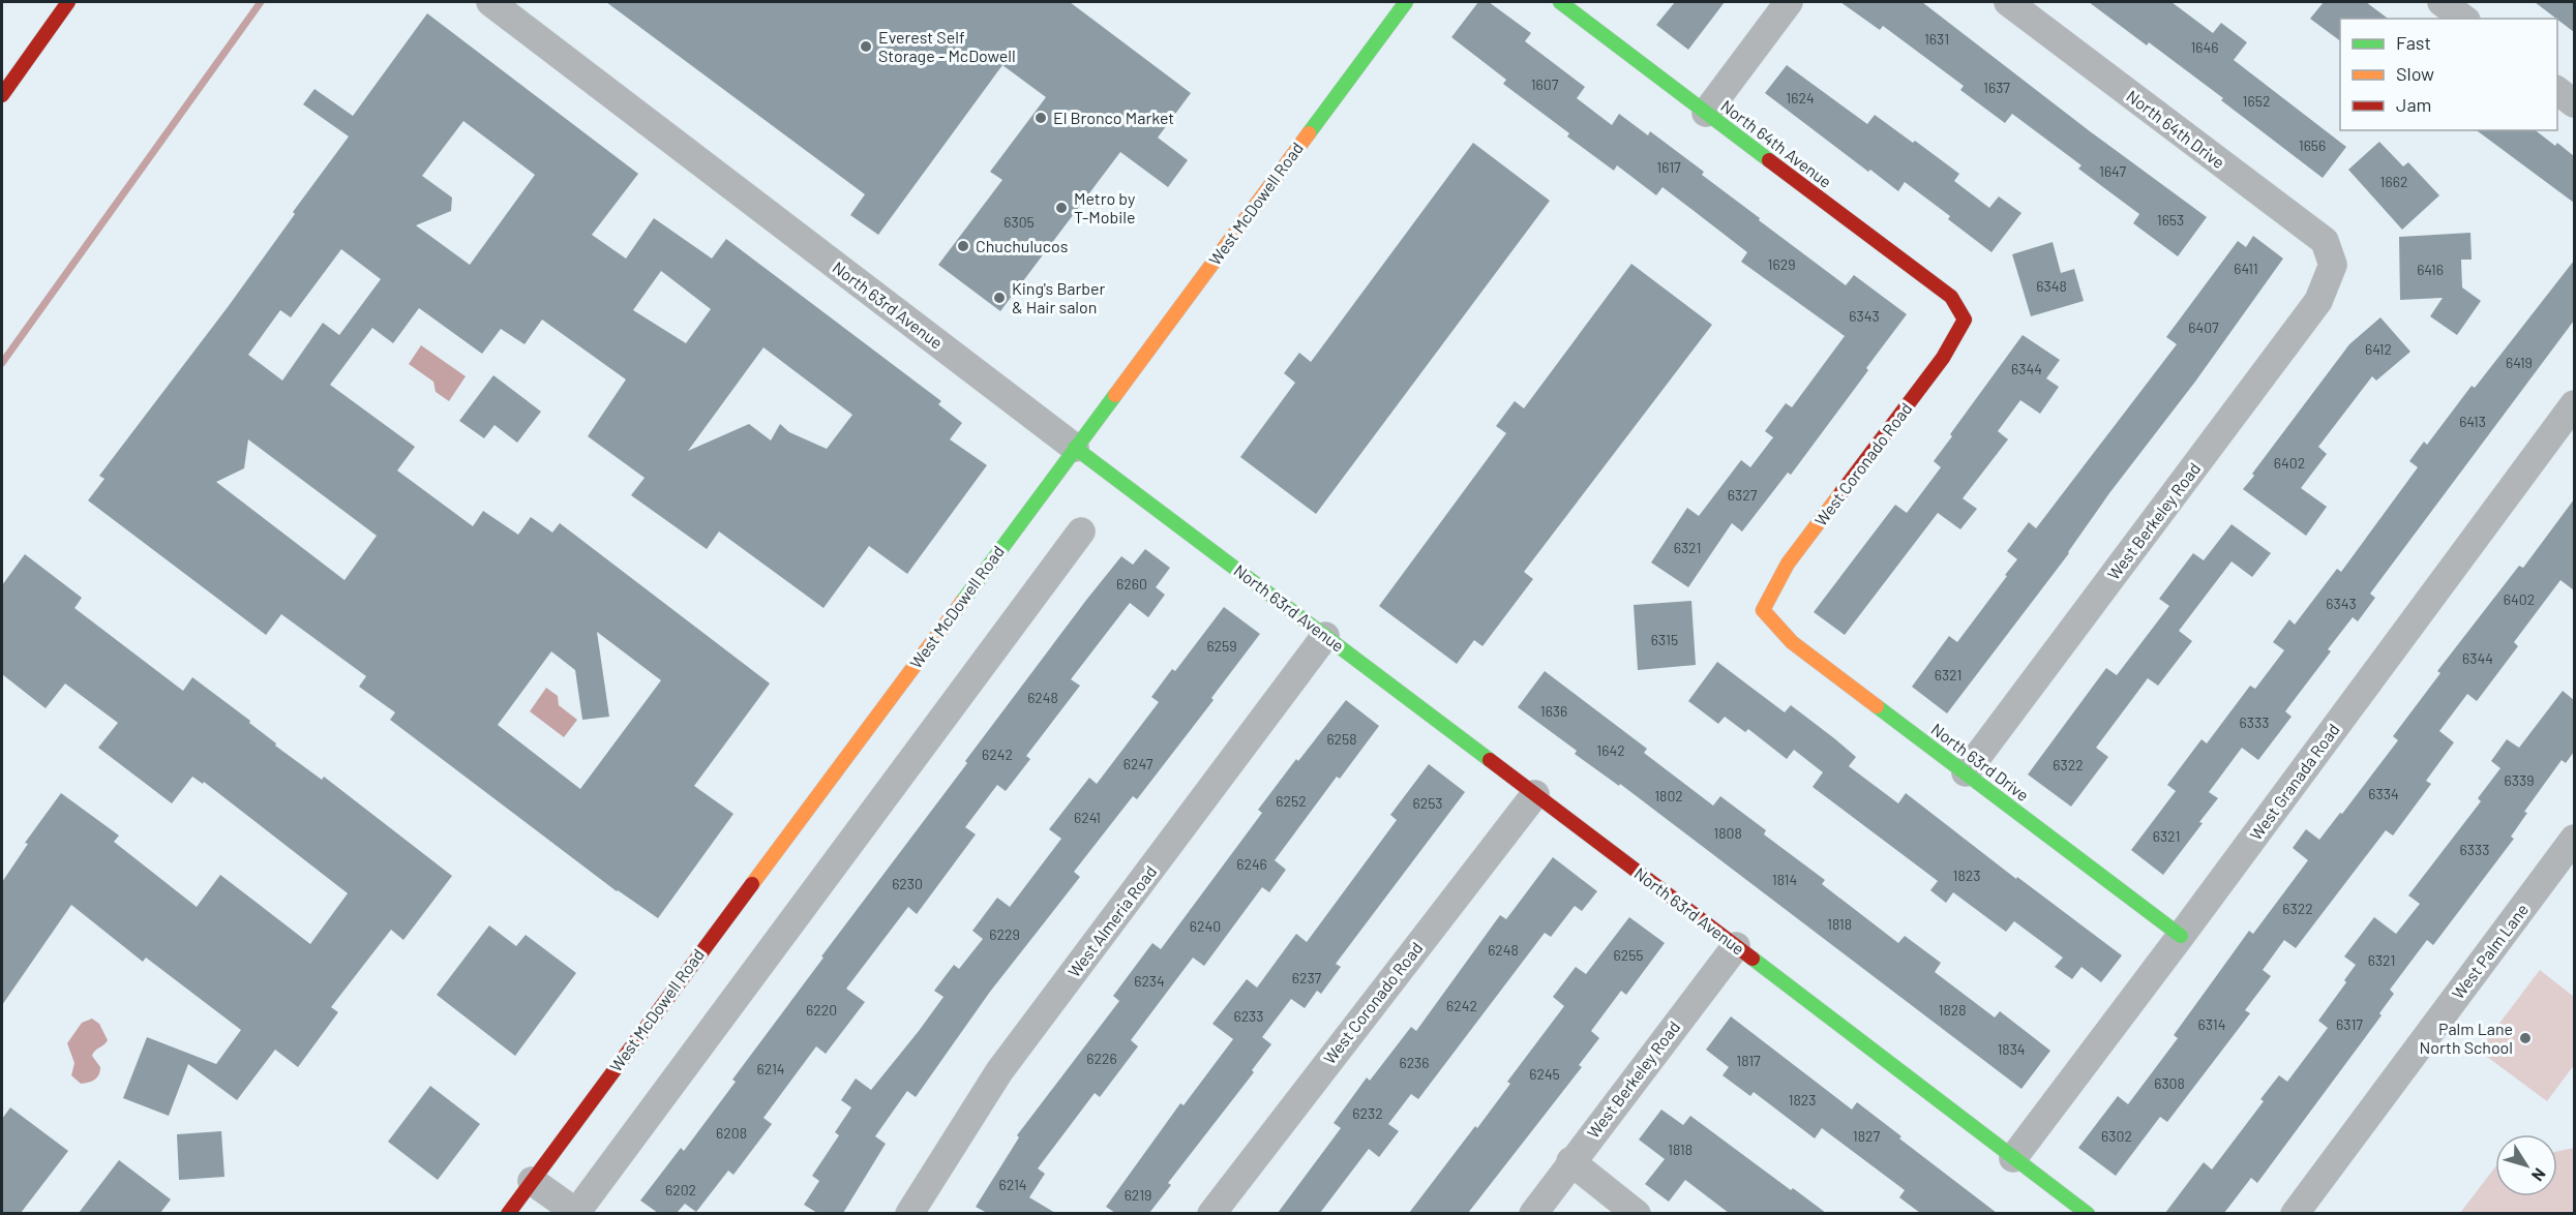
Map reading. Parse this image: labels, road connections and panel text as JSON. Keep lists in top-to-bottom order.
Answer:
{
  "streets": {
    "street": [
      "North 64th Drive",
      "North 64th Avenue",
      "West McDowell Road",
      "North 63rd Avenue",
      "West Coronado Road",
      "West Berkeley Road",
      "North 63rd Drive",
      "West Granada Road",
      "West Almeria Road",
      "West Palm Lane"
    ]
  },
  "crossings": [
    ["North 64th Drive", "West Berkeley Road"],
    ["North 64th Avenue", "West Coronado Road"],
    ["West McDowell Road", "North 63rd Avenue"],
    ["North 63rd Avenue", "West Coronado Road"],
    ["North 63rd Avenue", "West Berkeley Road"],
    ["North 63rd Avenue", "West Granada Road"],
    ["North 63rd Avenue", "West Almeria Road"],
    ["West Coronado Road", "North 63rd Drive"],
    ["West Berkeley Road", "North 63rd Drive"],
    ["North 63rd Drive", "West Granada Road"]
  ],
  "places": [
    "Everest Self Storage - McDowell",
    "El Bronco Market",
    "Metro by T-Mobile",
    "Chuchulucos",
    "King's Barber & Hair salon",
    "Palm Lane North School"
  ],
  "house_numbers": [
    "1631",
    "1646",
    "1607",
    "1637",
    "1624",
    "1652",
    "1656",
    "1617",
    "1647",
    "1662",
    "1653",
    "6305",
    "1629",
    "6411",
    "6416",
    "6348",
    "6343",
    "6407",
    "6412",
    "6419",
    "6344",
    "6413",
    "6402",
    "6327",
    "6321",
    "6260",
    "6402",
    "6343",
    "6315",
    "6259",
    "6344",
    "6321",
    "6248",
    "1636",
    "6333",
    "6258",
    "1642",
    "6242",
    "6247",
    "6322",
    "6339",
    "6334",
    "1802",
    "6252",
    "6253",
    "6241",
    "1808",
    "6321",
    "6333",
    "6246",
    "1823",
    "1814",
    "6230",
    "6322",
    "1818",
    "6240",
    "6229",
    "6248",
    "6255",
    "6321",
    "6237",
    "6234",
    "6242",
    "6220",
    "1828",
    "6233",
    "6314",
    "6317",
    "1834",
    "6226",
    "1817",
    "6236",
    "6214",
    "6245",
    "6308",
    "1823",
    "6232",
    "6208",
    "1827",
    "6302",
    "1818",
    "6214",
    "6202",
    "6219"
  ],
  "legend": ["Fast", "Slow", "Jam"],
  "north": "bottom right"
}
